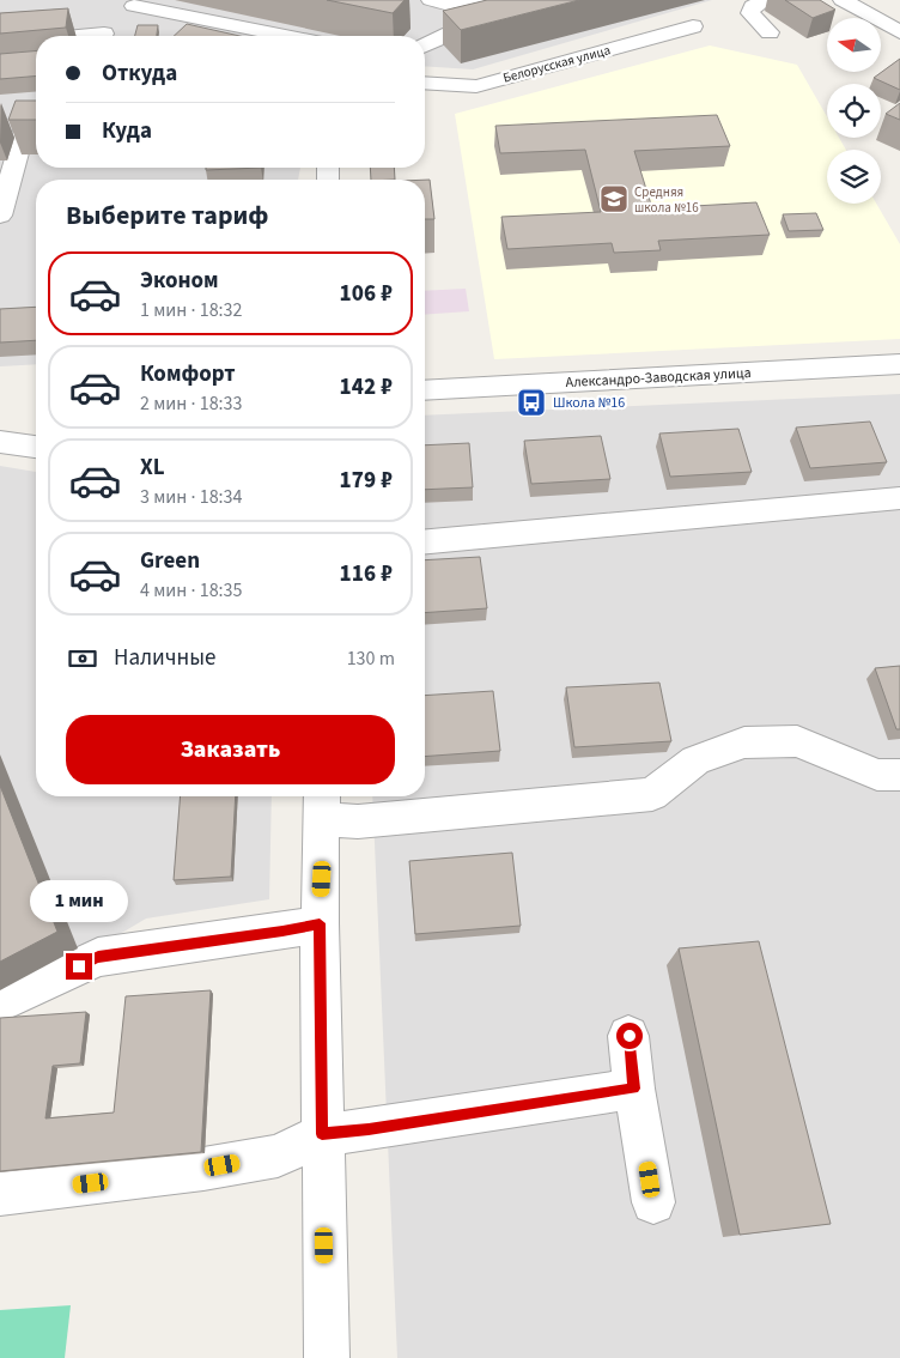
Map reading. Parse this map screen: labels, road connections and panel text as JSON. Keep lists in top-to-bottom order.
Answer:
{
  "streets": {
    "street": ["Белорусская улица", "Александро-Заводская улица"]
  },
  "places": {
    "school or university": ["Средняя школа №16"],
    "bus stop": ["Школа №16"]
  },
  "north": "left",
  "page": {
    "banner": ["Откуда", "Куда"],
    "heading": "Выберите тариф",
    "list": [
      {
        "name": "Эконом",
        "note": "1 мин · 18:32",
        "value": "106 ₽"
      },
      {
        "name": "Комфорт",
        "note": "2 мин · 18:33",
        "value": "142 ₽"
      },
      {
        "name": "XL",
        "note": "3 мин · 18:34",
        "value": "179 ₽"
      },
      {
        "name": "Green",
        "note": "4 мин · 18:35",
        "value": "116 ₽"
      }
    ],
    "pay": ["Наличные", "130 m"],
    "buttons": "Заказать",
    "bubble": "1 мин"
  }
}
